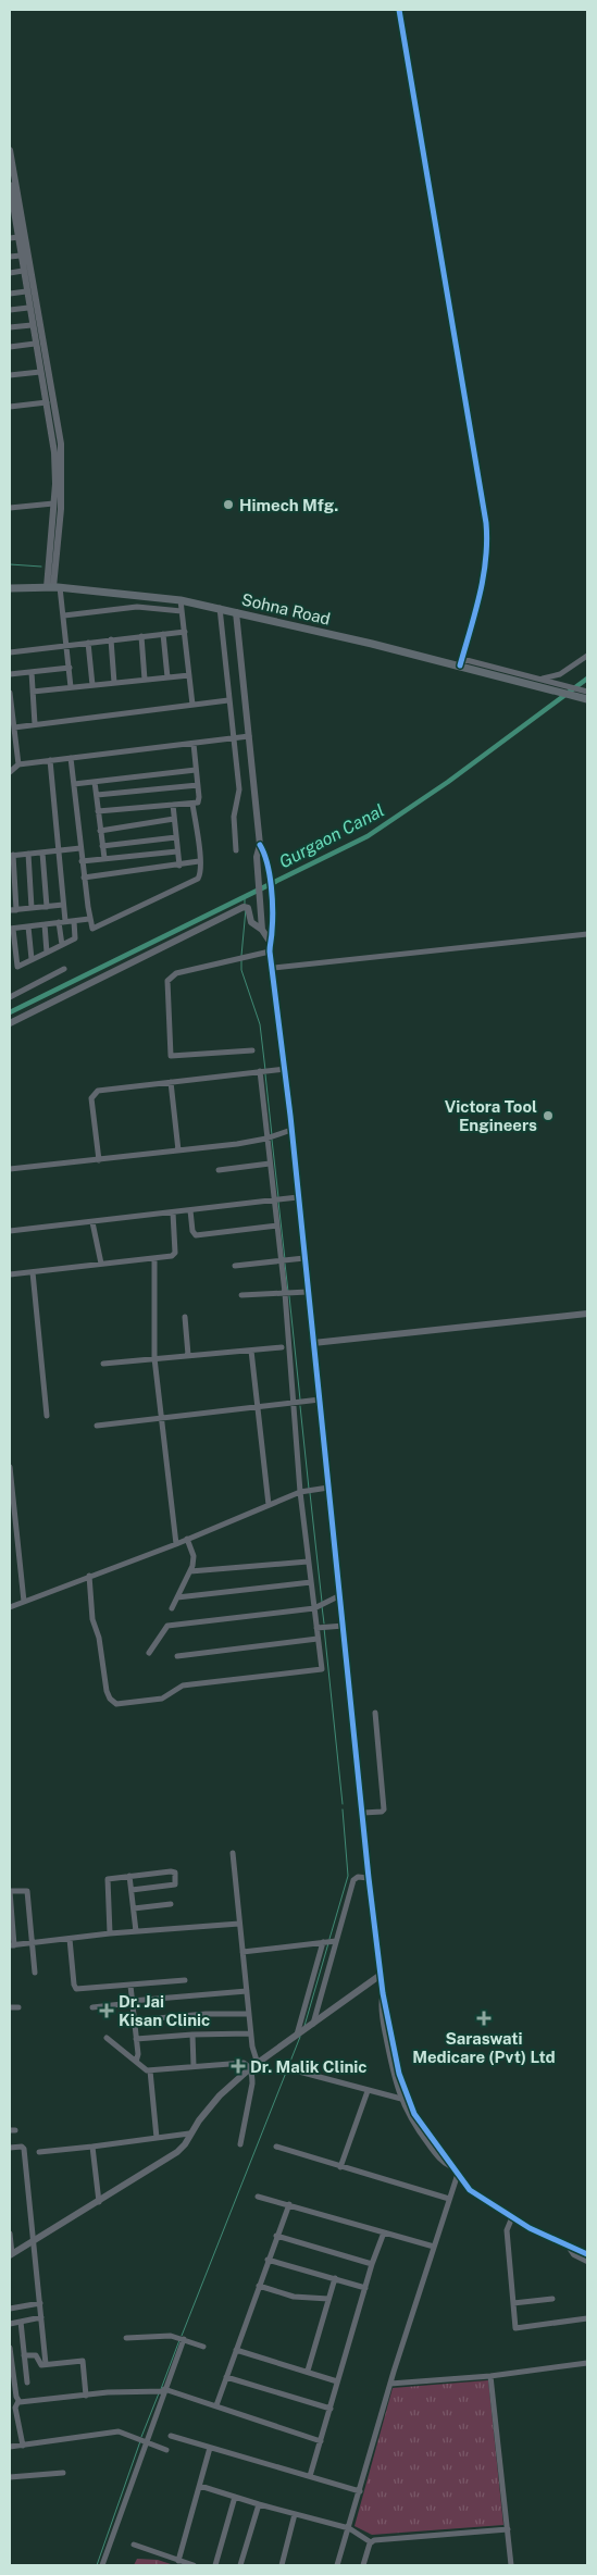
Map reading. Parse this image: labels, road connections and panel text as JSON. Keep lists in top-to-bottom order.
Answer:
{
  "streets": {
    "main road": ["Sohna Road"]
  },
  "water": ["Gurgaon Canal"],
  "places": {
    "other": ["Himech Mfg.", "Victora Tool Engineers"],
    "health": ["Dr. Jai Kisan Clinic", "Saraswati Medicare (Pvt) Ltd", "Dr. Malik Clinic"]
  }
}
